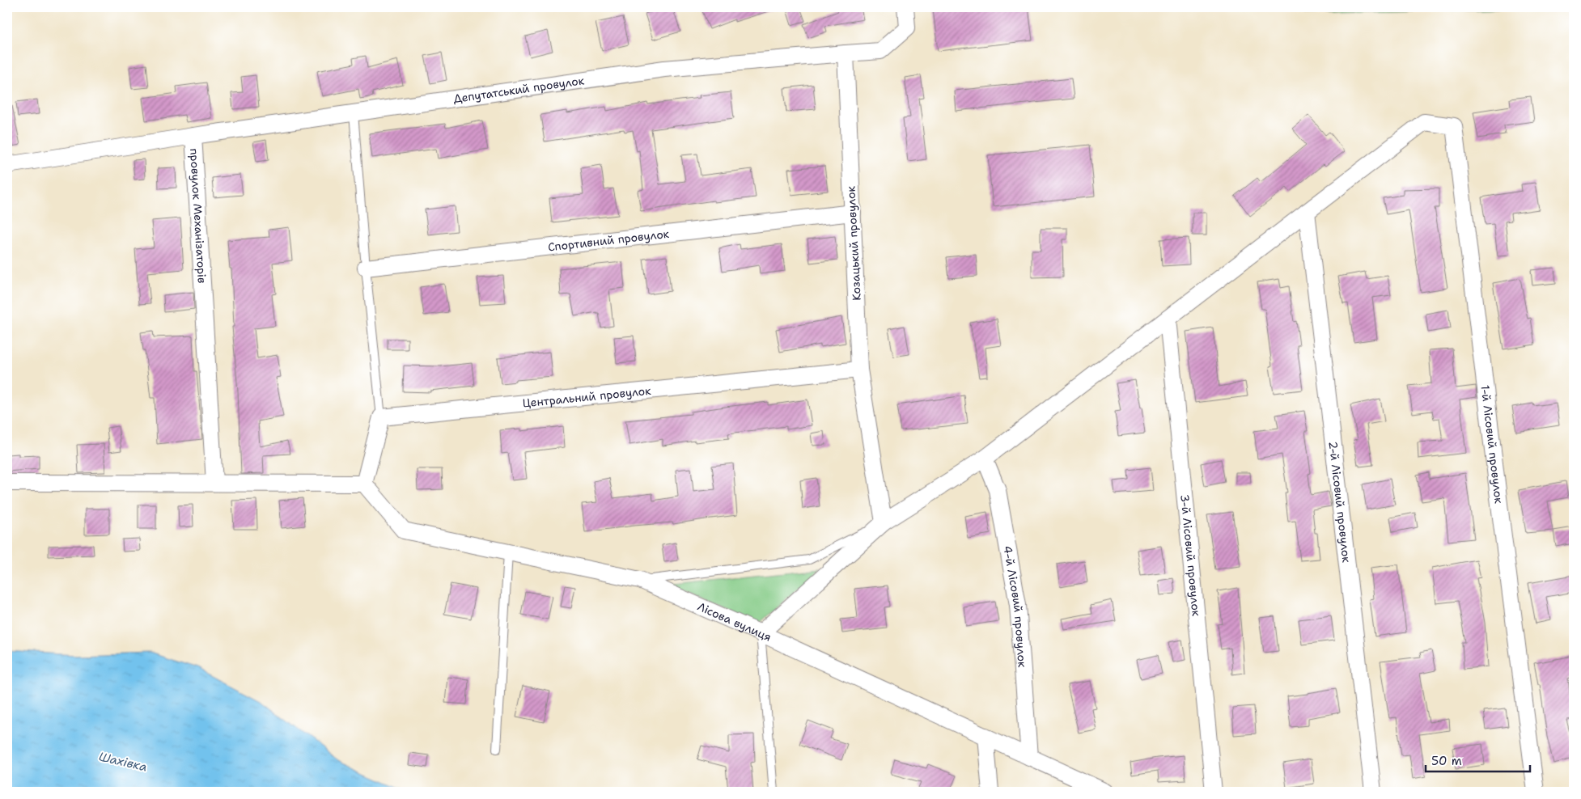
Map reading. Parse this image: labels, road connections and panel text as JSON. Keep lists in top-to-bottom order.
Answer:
{
  "streets": {
    "street": [
      "Депутатський провулок",
      "провулок Механізаторів",
      "Спортивний провулок",
      "Козацький провулок",
      "Центральний провулок",
      "1-й Лісовий провулок",
      "2-й Лісовий провулок",
      "3-й Лісовий провулок",
      "4-й Лісовий провулок",
      "Лісова вулиця"
    ]
  },
  "crossings": [
    ["Депутатський провулок", "провулок Механізаторів"],
    ["Депутатський провулок", "Козацький провулок"],
    ["Спортивний провулок", "Козацький провулок"],
    ["Козацький провулок", "Центральний провулок"],
    ["1-й Лісовий провулок", "2-й Лісовий провулок"],
    ["4-й Лісовий провулок", "Лісова вулиця"]
  ],
  "water": ["Шахівка"],
  "scale_bar": "50 m"
}
